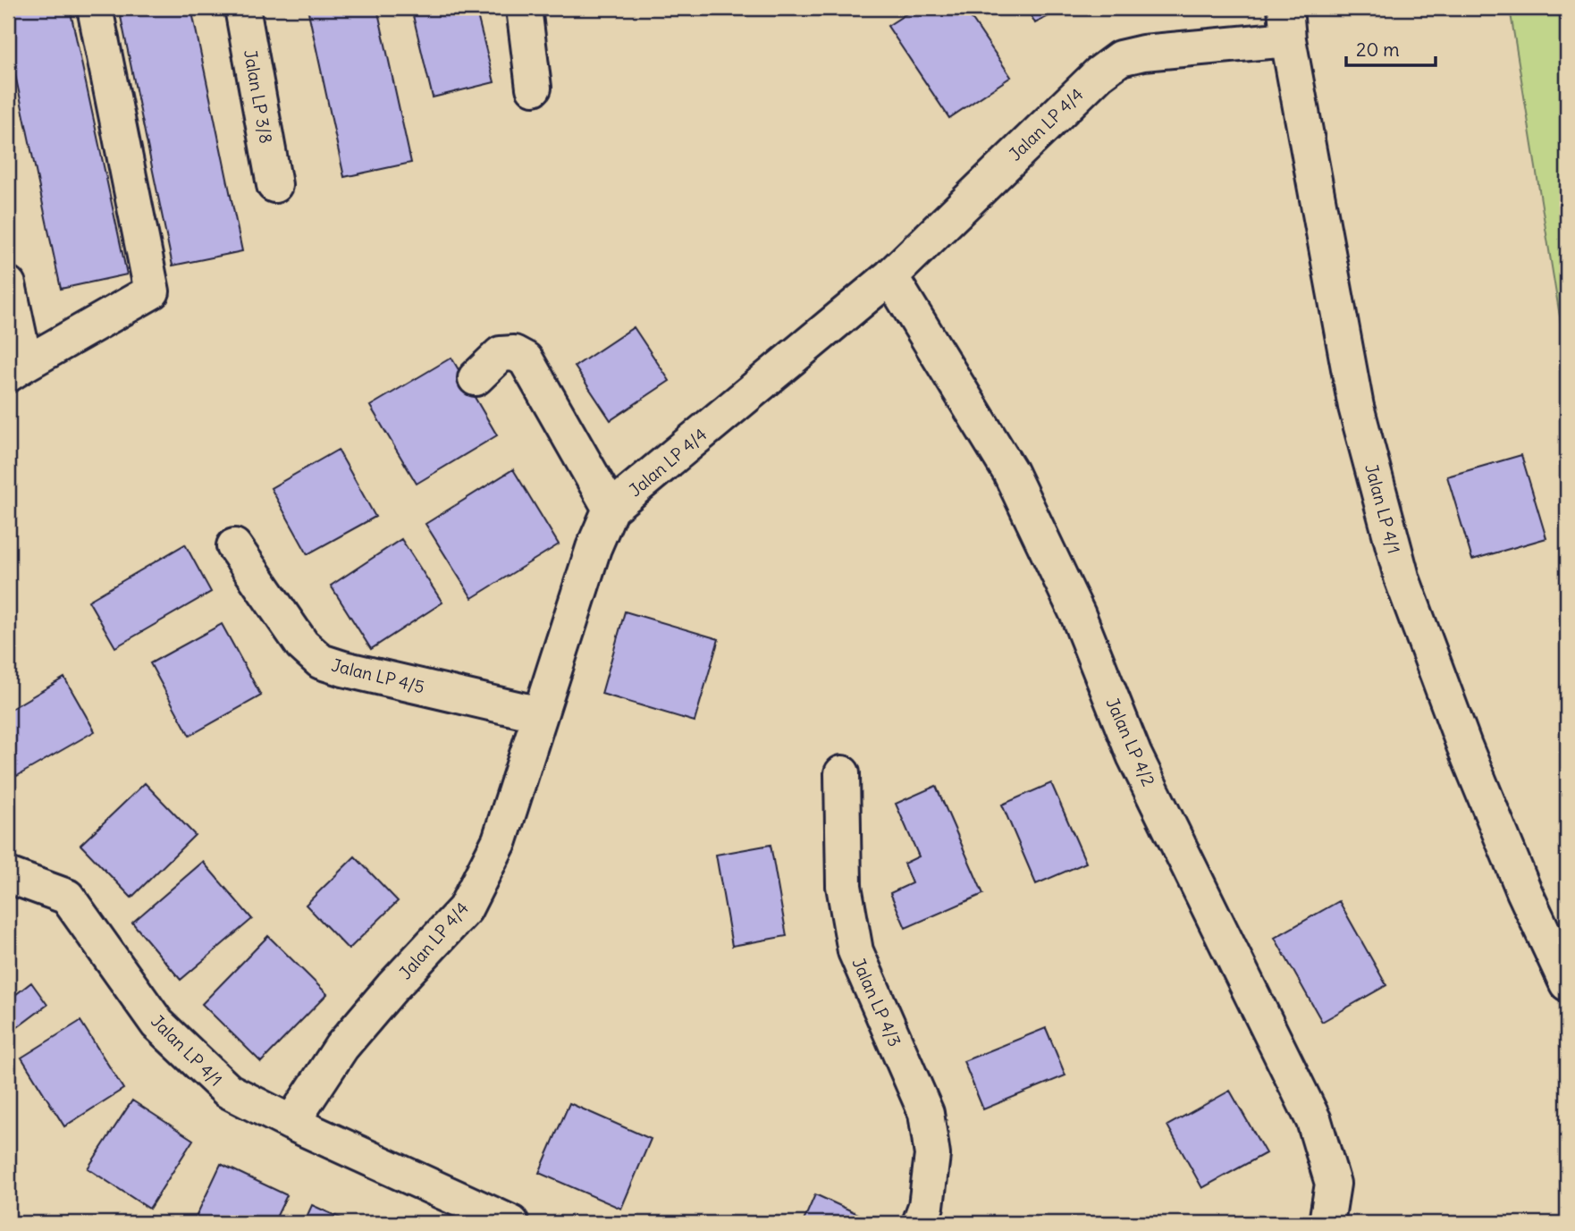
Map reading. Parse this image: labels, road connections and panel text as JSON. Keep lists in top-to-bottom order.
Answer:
{
  "streets": {
    "street": [
      "Jalan LP 3/8",
      "Jalan LP 4/4",
      "Jalan LP 4/1",
      "Jalan LP 4/5",
      "Jalan LP 4/2",
      "Jalan LP 4/3"
    ]
  },
  "crossings": [
    ["Jalan LP 4/4", "Jalan LP 4/1"],
    ["Jalan LP 4/4", "Jalan LP 4/5"],
    ["Jalan LP 4/4", "Jalan LP 4/2"]
  ],
  "scale_bar": "20 m"
}
